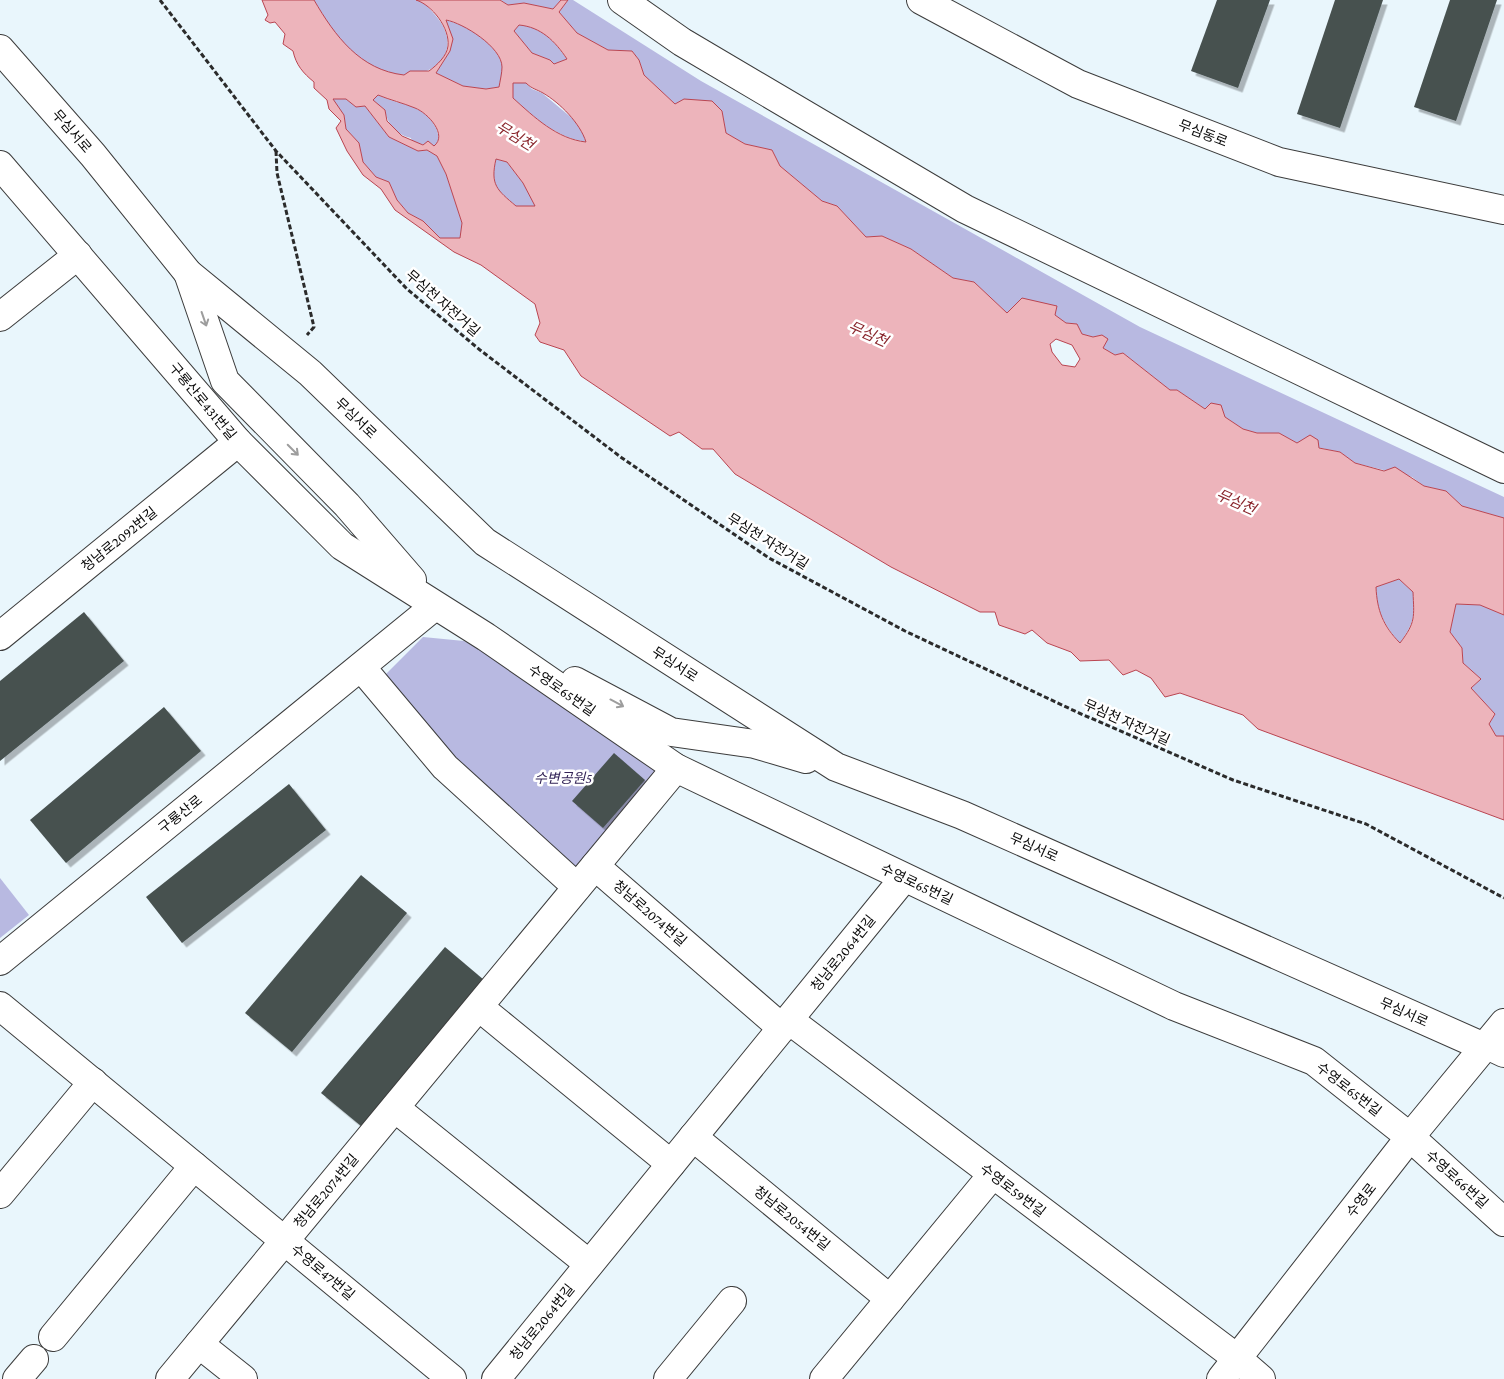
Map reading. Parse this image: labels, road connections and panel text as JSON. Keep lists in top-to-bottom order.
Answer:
{
  "streets": {
    "street": [
      "무심서로",
      "무심동로",
      "구룡산로431번길",
      "청남로2092번길",
      "수영로65번길",
      "구룡산로",
      "청남로2074번길",
      "청남로2064번길",
      "수영로66번길",
      "수영로59번길",
      "수영로",
      "청남로2054번길",
      "수영로47번길"
    ],
    "path": ["무심천 자전거길"]
  },
  "crossings": [
    ["무심서로", "수영로"],
    ["구룡산로431번길", "청남로2092번길"],
    ["구룡산로431번길", "수영로65번길"],
    ["구룡산로431번길", "구룡산로"],
    ["수영로65번길", "구룡산로"],
    ["수영로65번길", "청남로2074번길"],
    ["수영로65번길", "청남로2064번길"],
    ["수영로65번길", "수영로66번길"],
    ["수영로65번길", "수영로"],
    ["청남로2074번길", "청남로2064번길"],
    ["청남로2074번길", "수영로59번길"],
    ["청남로2074번길", "수영로47번길"],
    ["청남로2064번길", "수영로59번길"],
    ["청남로2064번길", "청남로2054번길"],
    ["수영로66번길", "수영로"],
    ["수영로59번길", "수영로"]
  ],
  "water": ["무심천"],
  "parks": ["수변공원5"]
}
